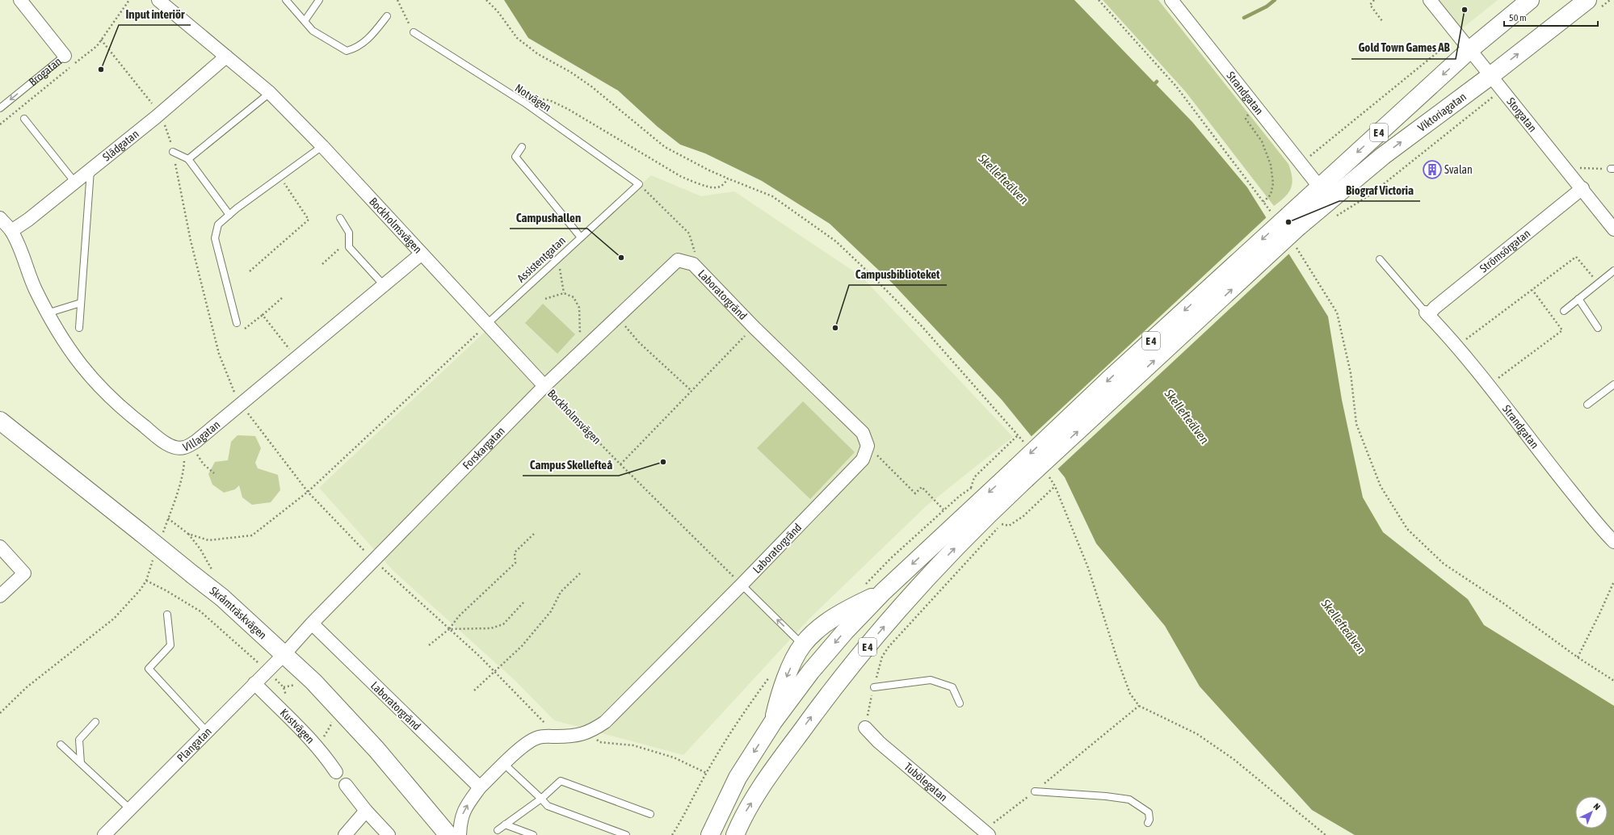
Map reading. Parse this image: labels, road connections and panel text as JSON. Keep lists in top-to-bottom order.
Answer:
{
  "streets": {
    "main road": ["Viktoriagatan", "E 4", "Skråmträskvägen"],
    "street": [
      "Brogatan",
      "Strandgatan",
      "Storgatan",
      "Slädgatan",
      "Bockholmsvägen",
      "Strömsörgatan",
      "Laboratorgränd",
      "Villagatan",
      "Forskargatan",
      "Kustvägen",
      "Plangatan",
      "Tubölegatan"
    ],
    "lane": ["Notvägen", "Assistentgatan"]
  },
  "crossings": [
    ["Strandgatan", "E 4"],
    ["Strandgatan", "Strömsörgatan"],
    ["Notvägen", "Assistentgatan"],
    ["Viktoriagatan", "Storgatan"],
    ["Viktoriagatan", "E 4"],
    ["Storgatan", "E 4"],
    ["Storgatan", "Strömsörgatan"],
    ["Slädgatan", "Bockholmsvägen"],
    ["Slädgatan", "Villagatan"],
    ["Bockholmsvägen", "Assistentgatan"],
    ["Bockholmsvägen", "Laboratorgränd"],
    ["Bockholmsvägen", "Villagatan"],
    ["Bockholmsvägen", "Forskargatan"],
    ["Laboratorgränd", "Forskargatan"],
    ["Forskargatan", "Skråmträskvägen"],
    ["Forskargatan", "Plangatan"],
    ["Skråmträskvägen", "Plangatan"],
    ["Kustvägen", "Plangatan"]
  ],
  "one_way": ["Brogatan"],
  "water": ["Skellefteälven"],
  "places": {
    "other": [
      "Gold Town Games AB",
      "Input interiör",
      "Biograf Victoria",
      "Campushallen",
      "Campusbiblioteket",
      "Campus Skellefteå"
    ],
    "building": ["Svalan"]
  },
  "scale_bar": "50 m",
  "north": "top right"
}
